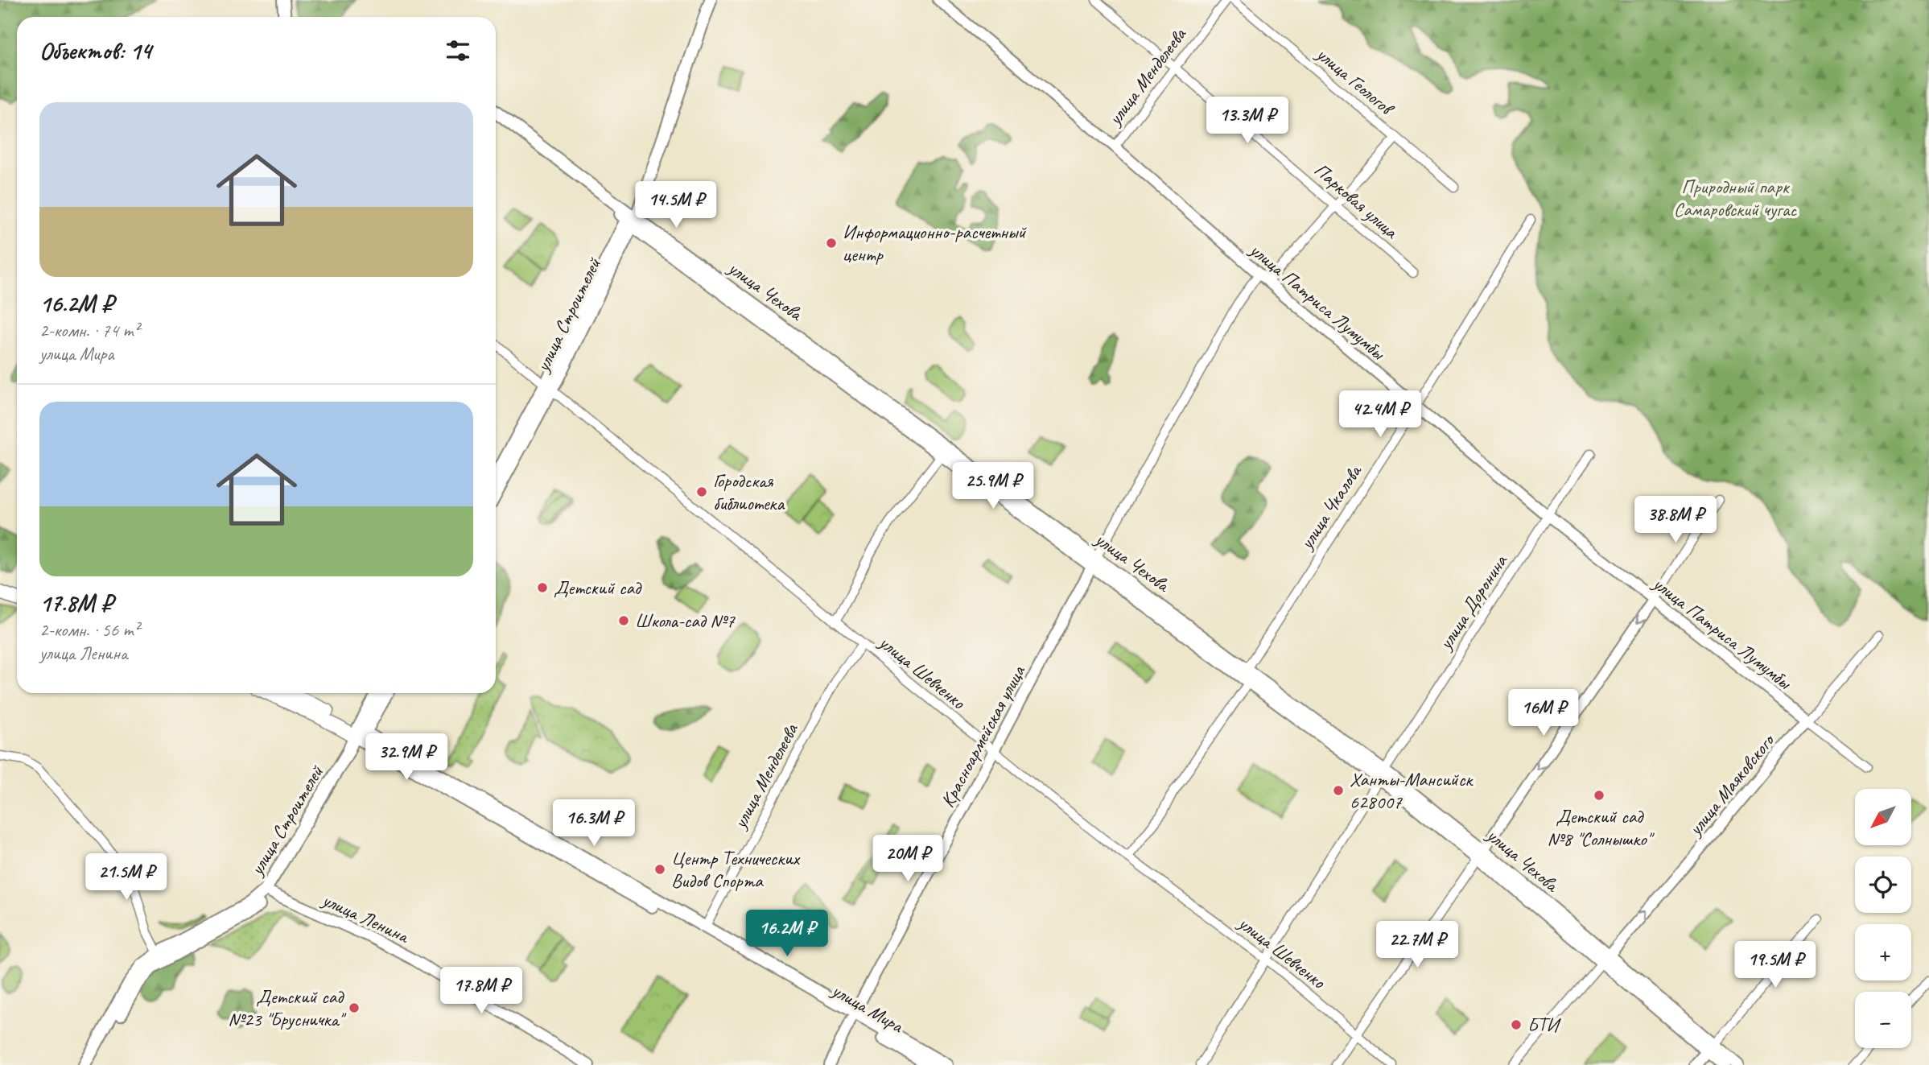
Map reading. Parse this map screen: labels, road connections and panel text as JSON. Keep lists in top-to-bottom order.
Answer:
{
  "streets": {
    "main road": ["улица Чехова", "улица Строителей", "улица Мира"],
    "street": [
      "улица Менделеева",
      "улица Геологов",
      "Парковая улица",
      "улица Патриса Лумумбы",
      "улица Чкалова",
      "улица Доронина",
      "улица Шевченко",
      "Красноармейская улица",
      "улица Маяковского",
      "улица Ленина"
    ]
  },
  "crossings": [
    ["улица Менделеева", "Парковая улица"],
    ["улица Менделеева", "улица Патриса Лумумбы"],
    ["улица Менделеева", "улица Шевченко"],
    ["улица Менделеева", "улица Мира"],
    ["улица Чехова", "улица Строителей"],
    ["улица Чехова", "улица Чкалова"],
    ["улица Чехова", "улица Доронина"],
    ["улица Чехова", "Красноармейская улица"],
    ["улица Чехова", "улица Маяковского"],
    ["улица Патриса Лумумбы", "улица Чкалова"],
    ["улица Патриса Лумумбы", "улица Доронина"],
    ["улица Патриса Лумумбы", "Красноармейская улица"],
    ["улица Патриса Лумумбы", "улица Маяковского"],
    ["улица Строителей", "улица Шевченко"],
    ["улица Строителей", "улица Ленина"],
    ["улица Строителей", "улица Мира"],
    ["улица Доронина", "улица Шевченко"],
    ["улица Шевченко", "Красноармейская улица"],
    ["Красноармейская улица", "улица Мира"]
  ],
  "one_way": ["улица Маяковского"],
  "parks": ["Природный парк Самаровский чугас"],
  "places": [
    "Информационно-расчетный центр",
    "Городская библиотека",
    "Детский сад",
    "Школа-сад №7",
    "Ханты-Мансийск 628007",
    "Детский сад №8 \"Солнышко\"",
    "Центр Технических Видов Спорта",
    "Детский сад №23 \"Брусничка\"",
    "БТИ"
  ],
  "north": "bottom left",
  "page": {
    "heading": "Объектов: 14",
    "list": [
      {
        "name": "16.2M ₽",
        "note": "2-комн. · 74 m² · улица Мира"
      },
      {
        "name": "17.8M ₽",
        "note": "2-комн. · 56 m² · улица Ленина"
      }
    ],
    "price": [
      "13.3M ₽",
      "14.5M ₽",
      "42.4M ₽",
      "25.9M ₽",
      "38.8M ₽",
      "16M ₽",
      "32.9M ₽",
      "16.3M ₽",
      "20M ₽",
      "21.5M ₽",
      "16.2M ₽",
      "22.7M ₽",
      "19.5M ₽",
      "17.8M ₽"
    ],
    "map_buttons": ["+", "−"]
  }
}
